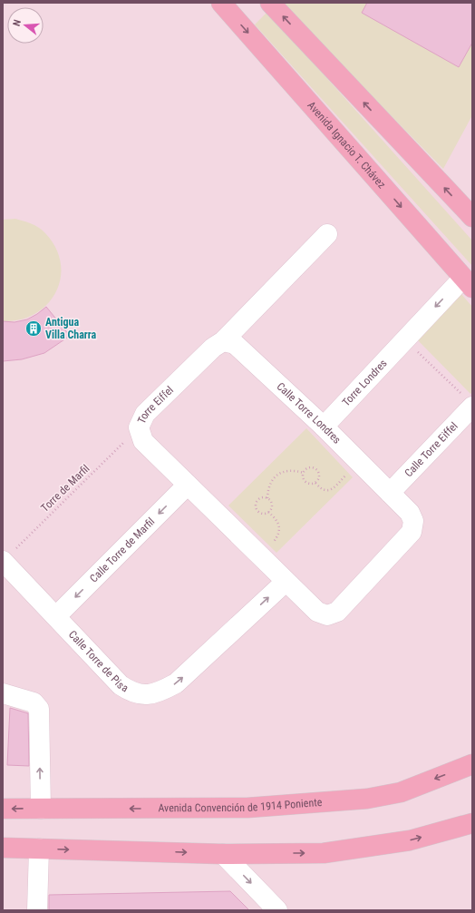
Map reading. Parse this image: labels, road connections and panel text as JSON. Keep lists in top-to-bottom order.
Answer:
{
  "streets": {
    "main road": ["Avenida Ignacio T. Chávez", "Avenida Convención de 1914 Poniente"],
    "street": [
      "Torre Londres",
      "Torre Eiffel",
      "Calle Torre Londres",
      "Calle Torre Eiffel",
      "Calle Torre de Marfil",
      "Calle Torre de Pisa"
    ],
    "path": ["Torre de Marfil"]
  },
  "crossings": [
    ["Avenida Ignacio T. Chávez", "Torre Londres"],
    ["Torre Londres", "Calle Torre Londres"],
    ["Torre Eiffel", "Calle Torre Londres"],
    ["Torre Eiffel", "Calle Torre Eiffel"],
    ["Torre Eiffel", "Torre de Marfil"],
    ["Torre Eiffel", "Calle Torre de Marfil"],
    ["Torre Eiffel", "Calle Torre de Pisa"],
    ["Calle Torre Londres", "Calle Torre Eiffel"],
    ["Torre de Marfil", "Calle Torre de Pisa"],
    ["Calle Torre de Marfil", "Calle Torre de Pisa"]
  ],
  "one_way": ["Torre Londres", "Calle Torre de Marfil"],
  "places": {
    "building": ["Antigua Villa Charra"]
  },
  "north": "left"
}
